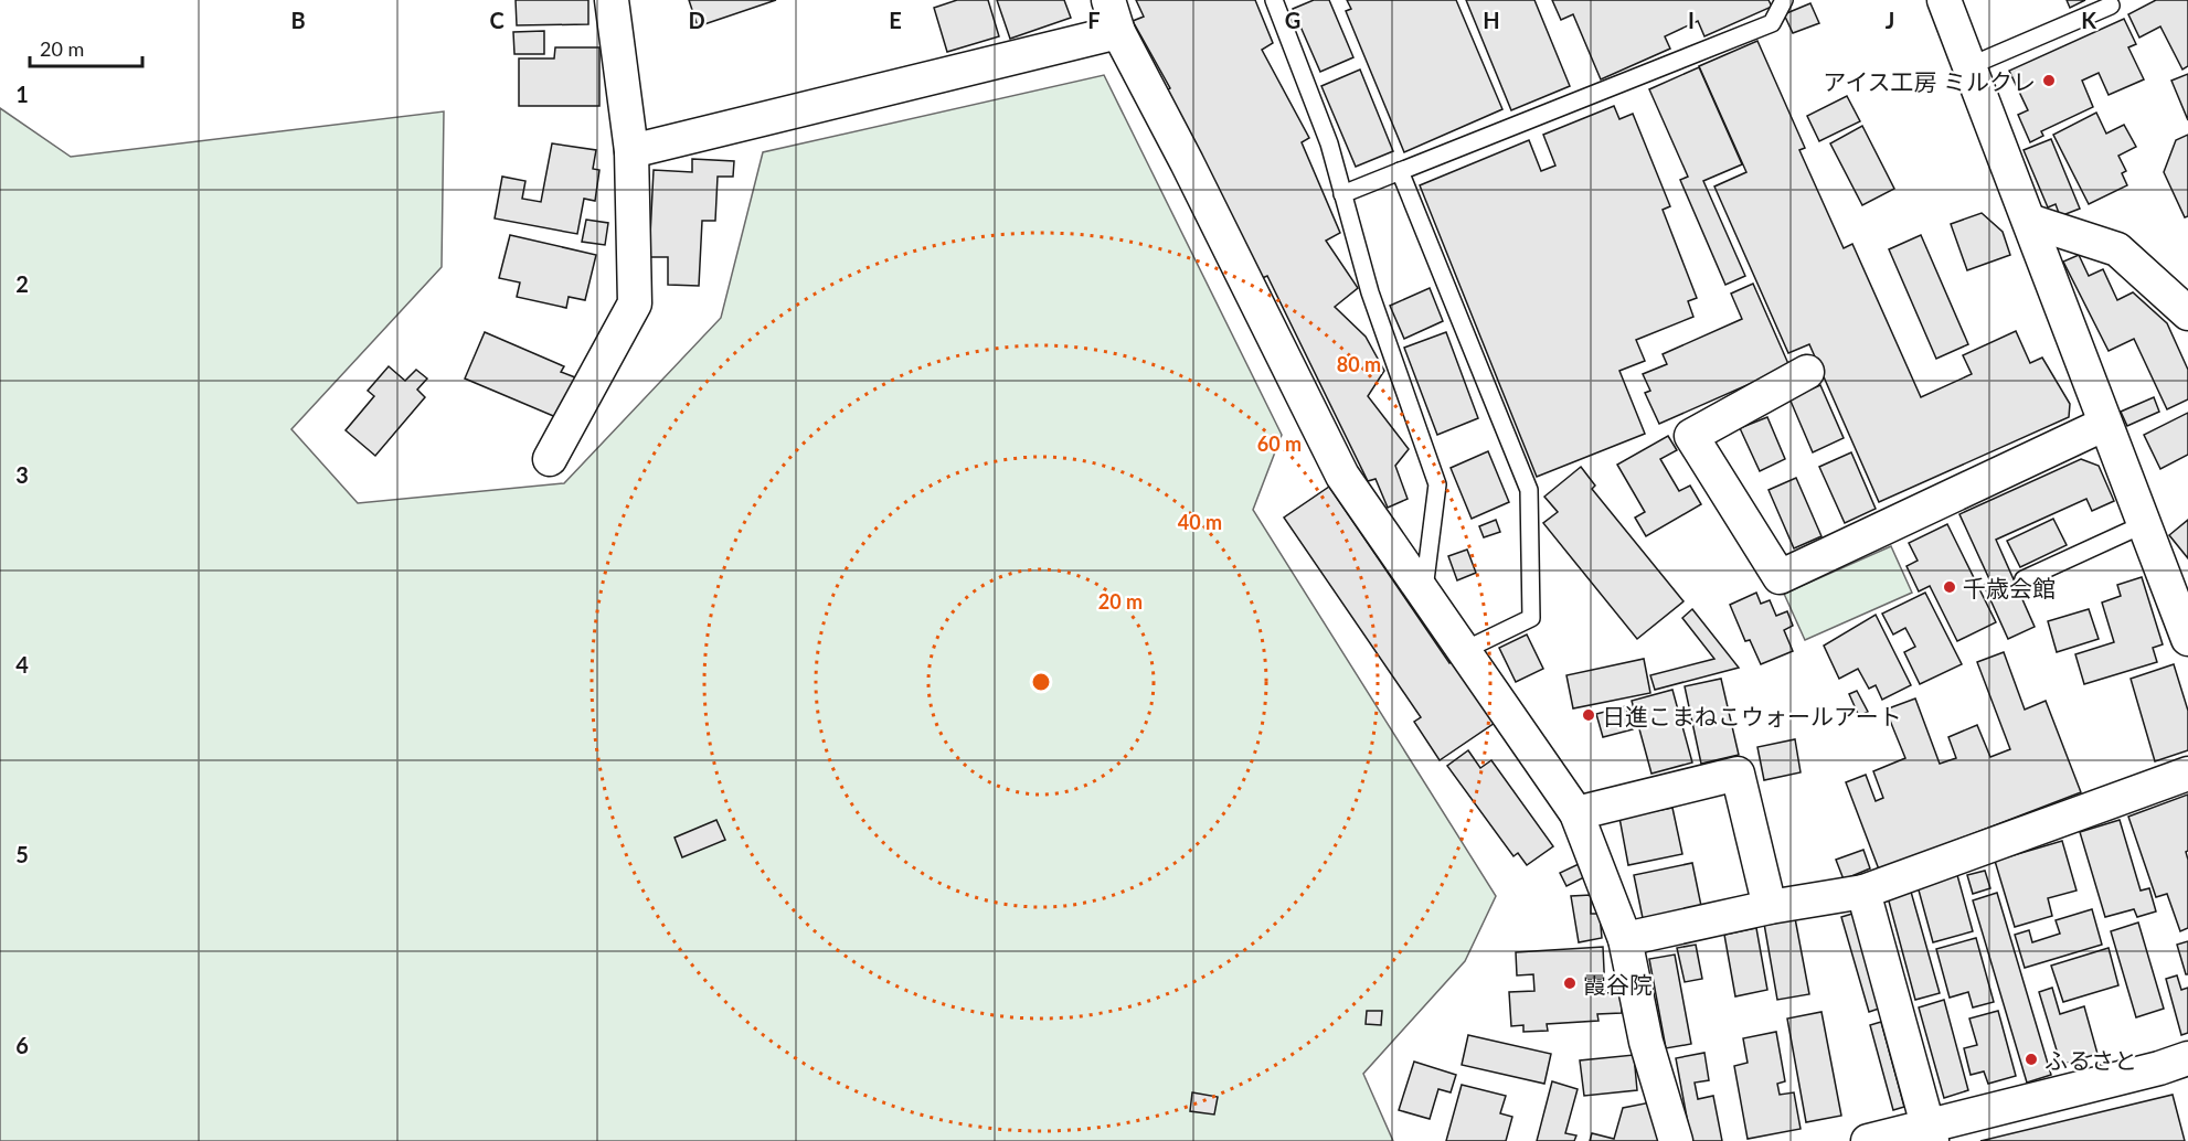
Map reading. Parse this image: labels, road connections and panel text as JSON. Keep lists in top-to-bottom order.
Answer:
{
  "places": [
    "アイス工房 ミルクレ",
    "千歳会館",
    "日進こまねこウォールアート",
    "霞谷院",
    "ふるさと"
  ],
  "scale_bar": "20 m",
  "grid": {
    "columns": [
      "B",
      "C",
      "D",
      "E",
      "F",
      "G",
      "H",
      "I",
      "J",
      "K"
    ],
    "rows": [
      "1",
      "2",
      "3",
      "4",
      "5",
      "6"
    ]
  },
  "rings": [
    "80 m",
    "60 m",
    "40 m",
    "20 m"
  ]
}
